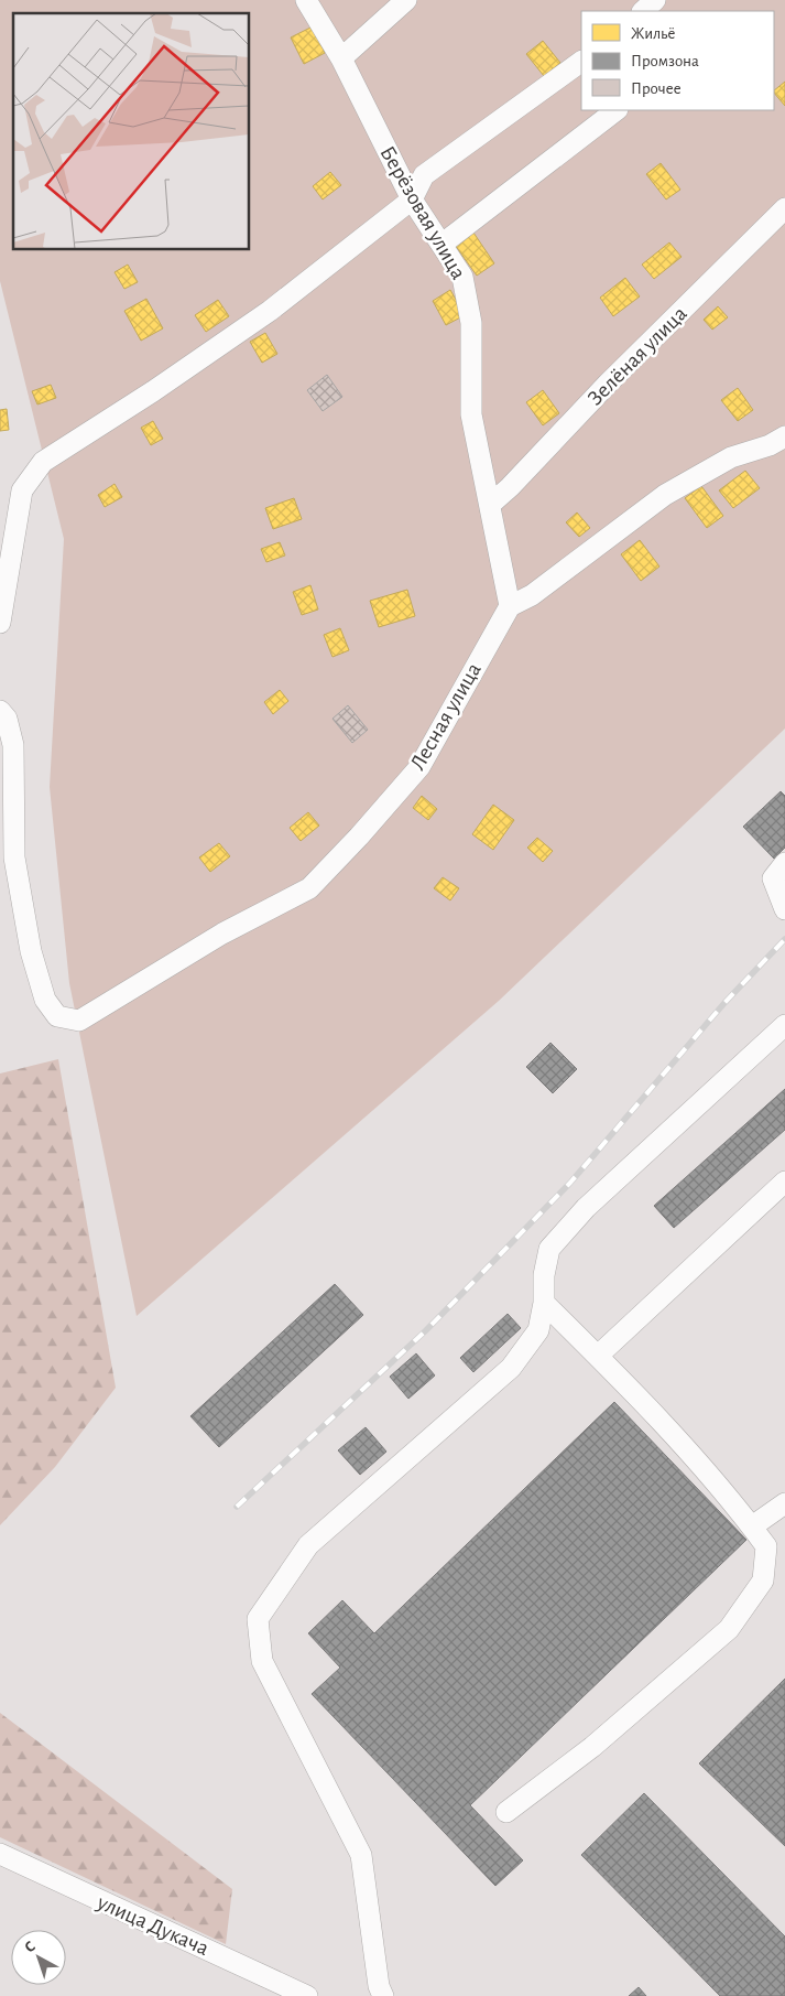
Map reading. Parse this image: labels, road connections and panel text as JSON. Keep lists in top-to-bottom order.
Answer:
{
  "streets": {
    "street": [
      "Берёзовая улица",
      "Зелёная улица",
      "Лесная улица",
      "улица Дукача"
    ]
  },
  "crossings": [
    ["Берёзовая улица", "Зелёная улица"],
    ["Берёзовая улица", "Лесная улица"]
  ],
  "legend": ["Жильё", "Промзона", "Прочее"],
  "north": "top left"
}
